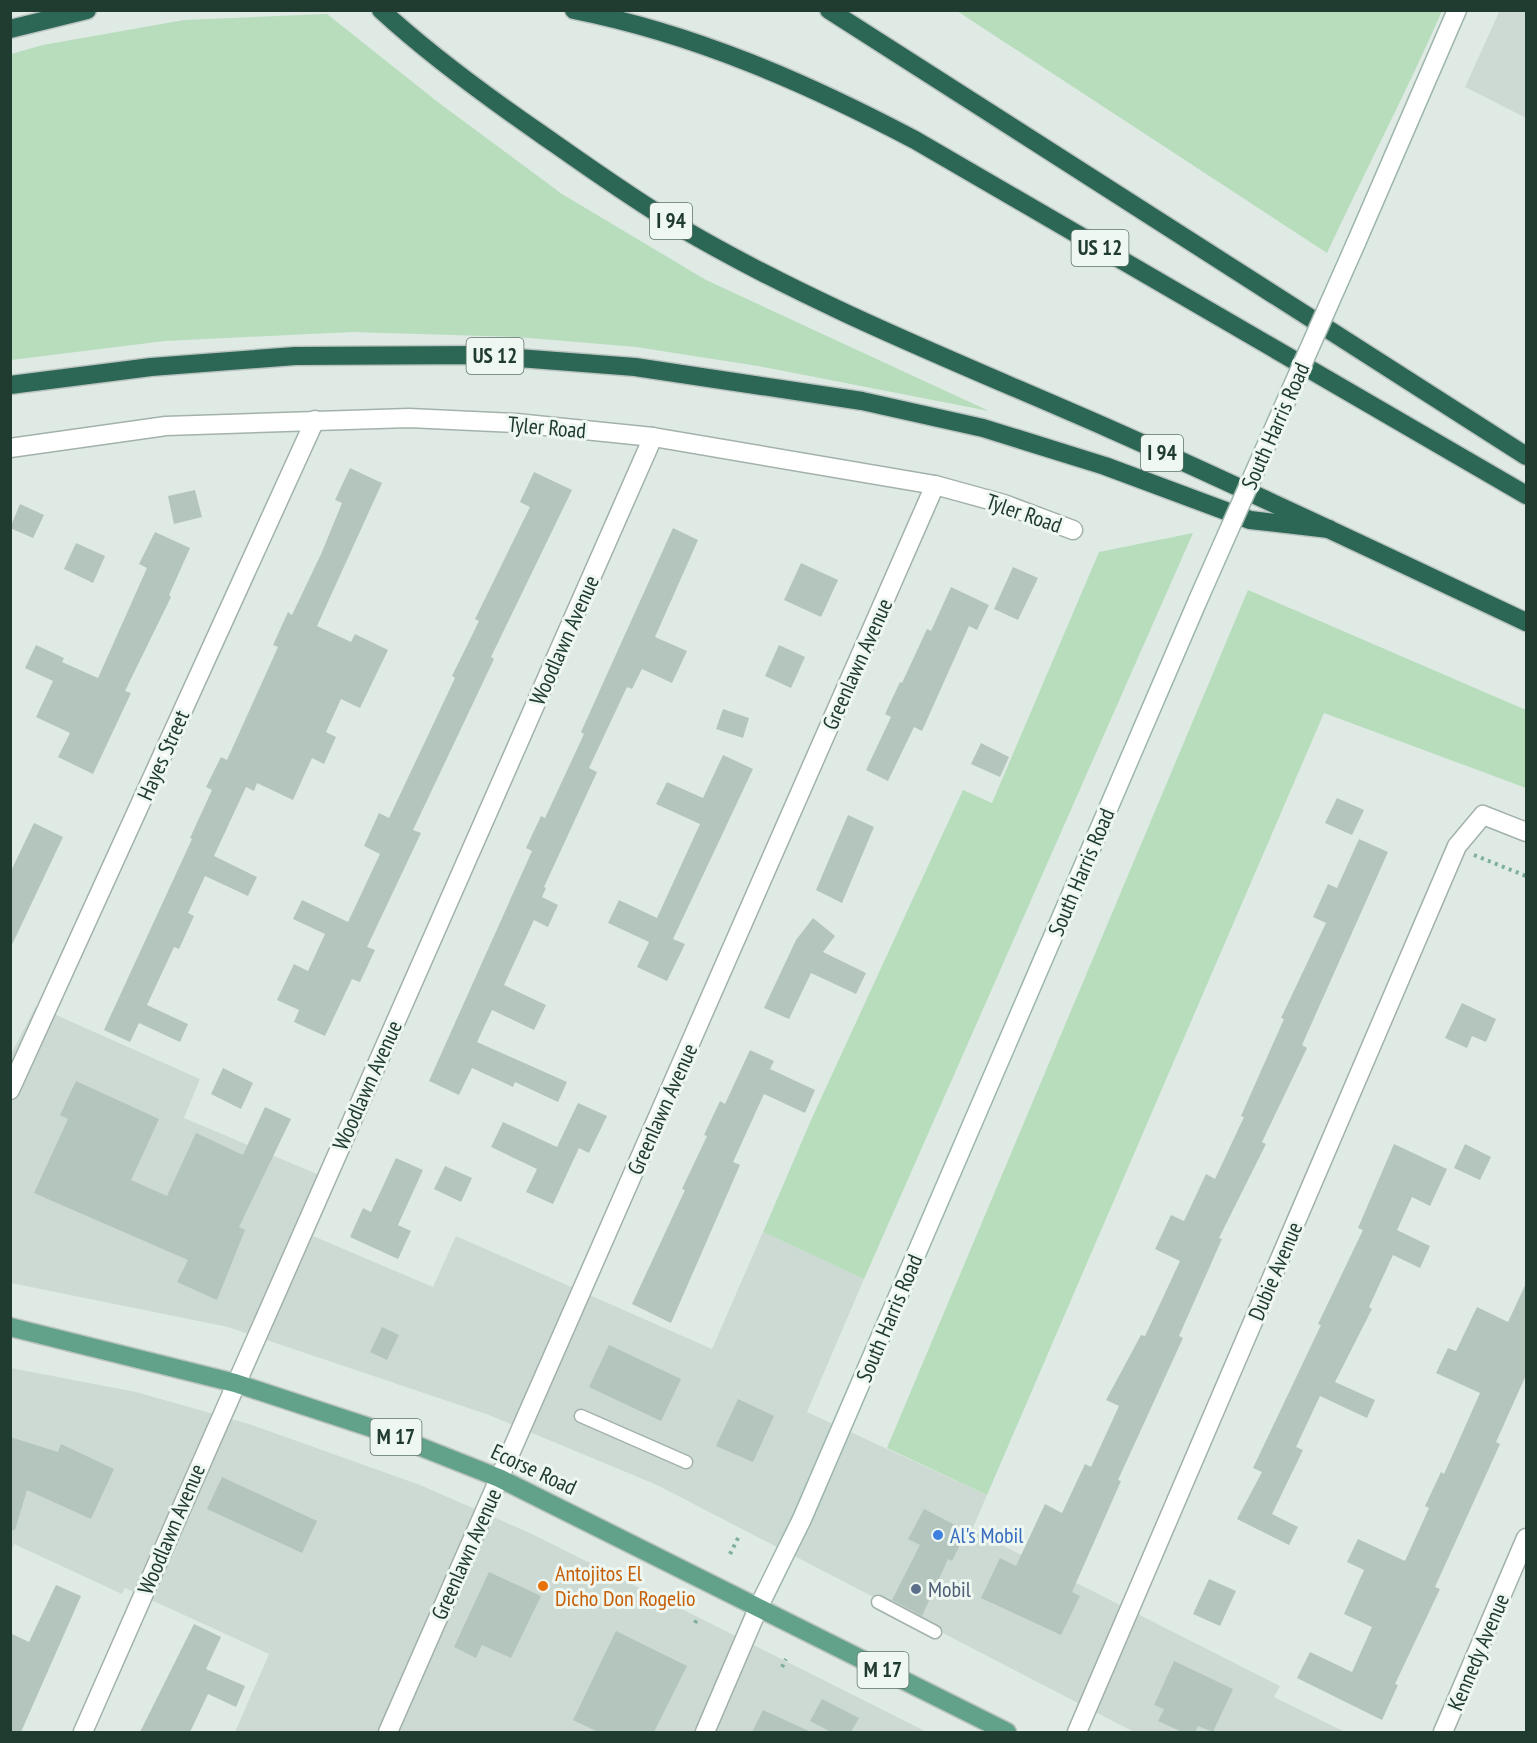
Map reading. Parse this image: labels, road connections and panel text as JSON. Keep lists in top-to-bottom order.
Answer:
{
  "streets": {
    "highway": ["I 94", "US 12"],
    "main road": ["M 17", "Ecorse Road"],
    "street": [
      "South Harris Road",
      "Tyler Road",
      "Woodlawn Avenue",
      "Greenlawn Avenue",
      "Hayes Street",
      "Dubie Avenue",
      "Kennedy Avenue"
    ]
  },
  "crossings": [
    ["I 94", "US 12"],
    ["South Harris Road", "Ecorse Road"],
    ["Tyler Road", "Woodlawn Avenue"],
    ["Tyler Road", "Greenlawn Avenue"],
    ["Tyler Road", "Hayes Street"],
    ["Woodlawn Avenue", "Ecorse Road"],
    ["Greenlawn Avenue", "Ecorse Road"]
  ],
  "places": ["Al's Mobil", "Antojitos El Dicho Don Rogelio", "Mobil"]
}
